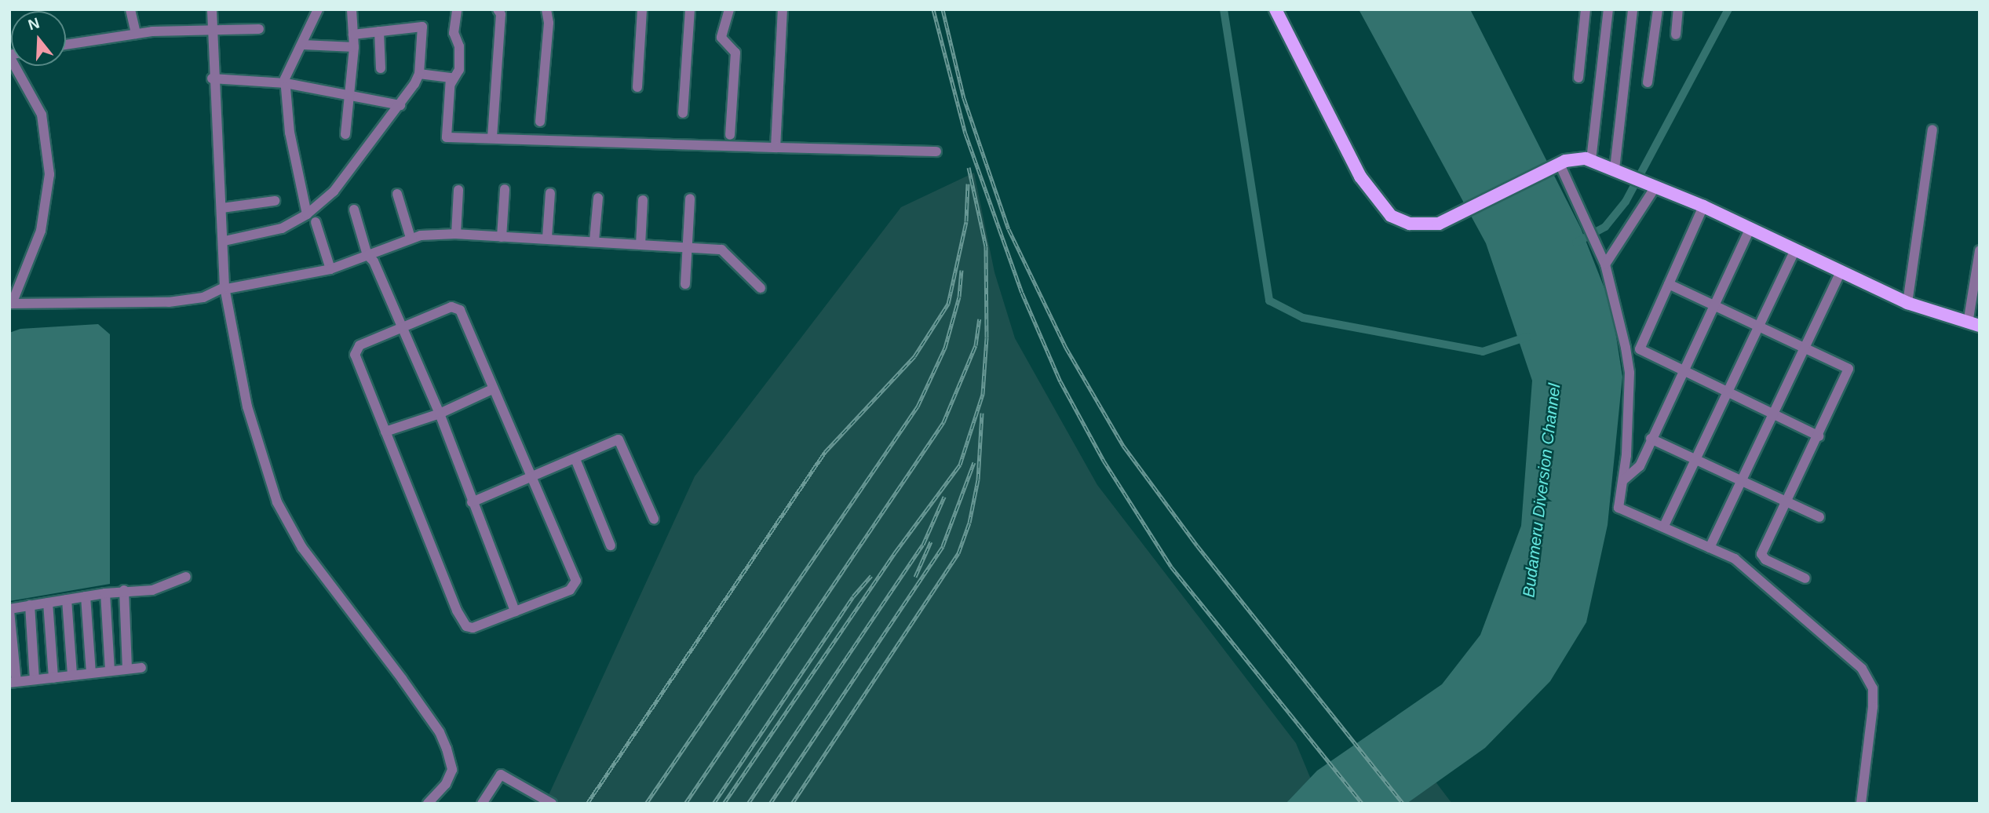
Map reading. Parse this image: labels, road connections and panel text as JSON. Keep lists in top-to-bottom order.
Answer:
{
  "water": ["Budameru Diversion Channel"],
  "north": "top"
}
